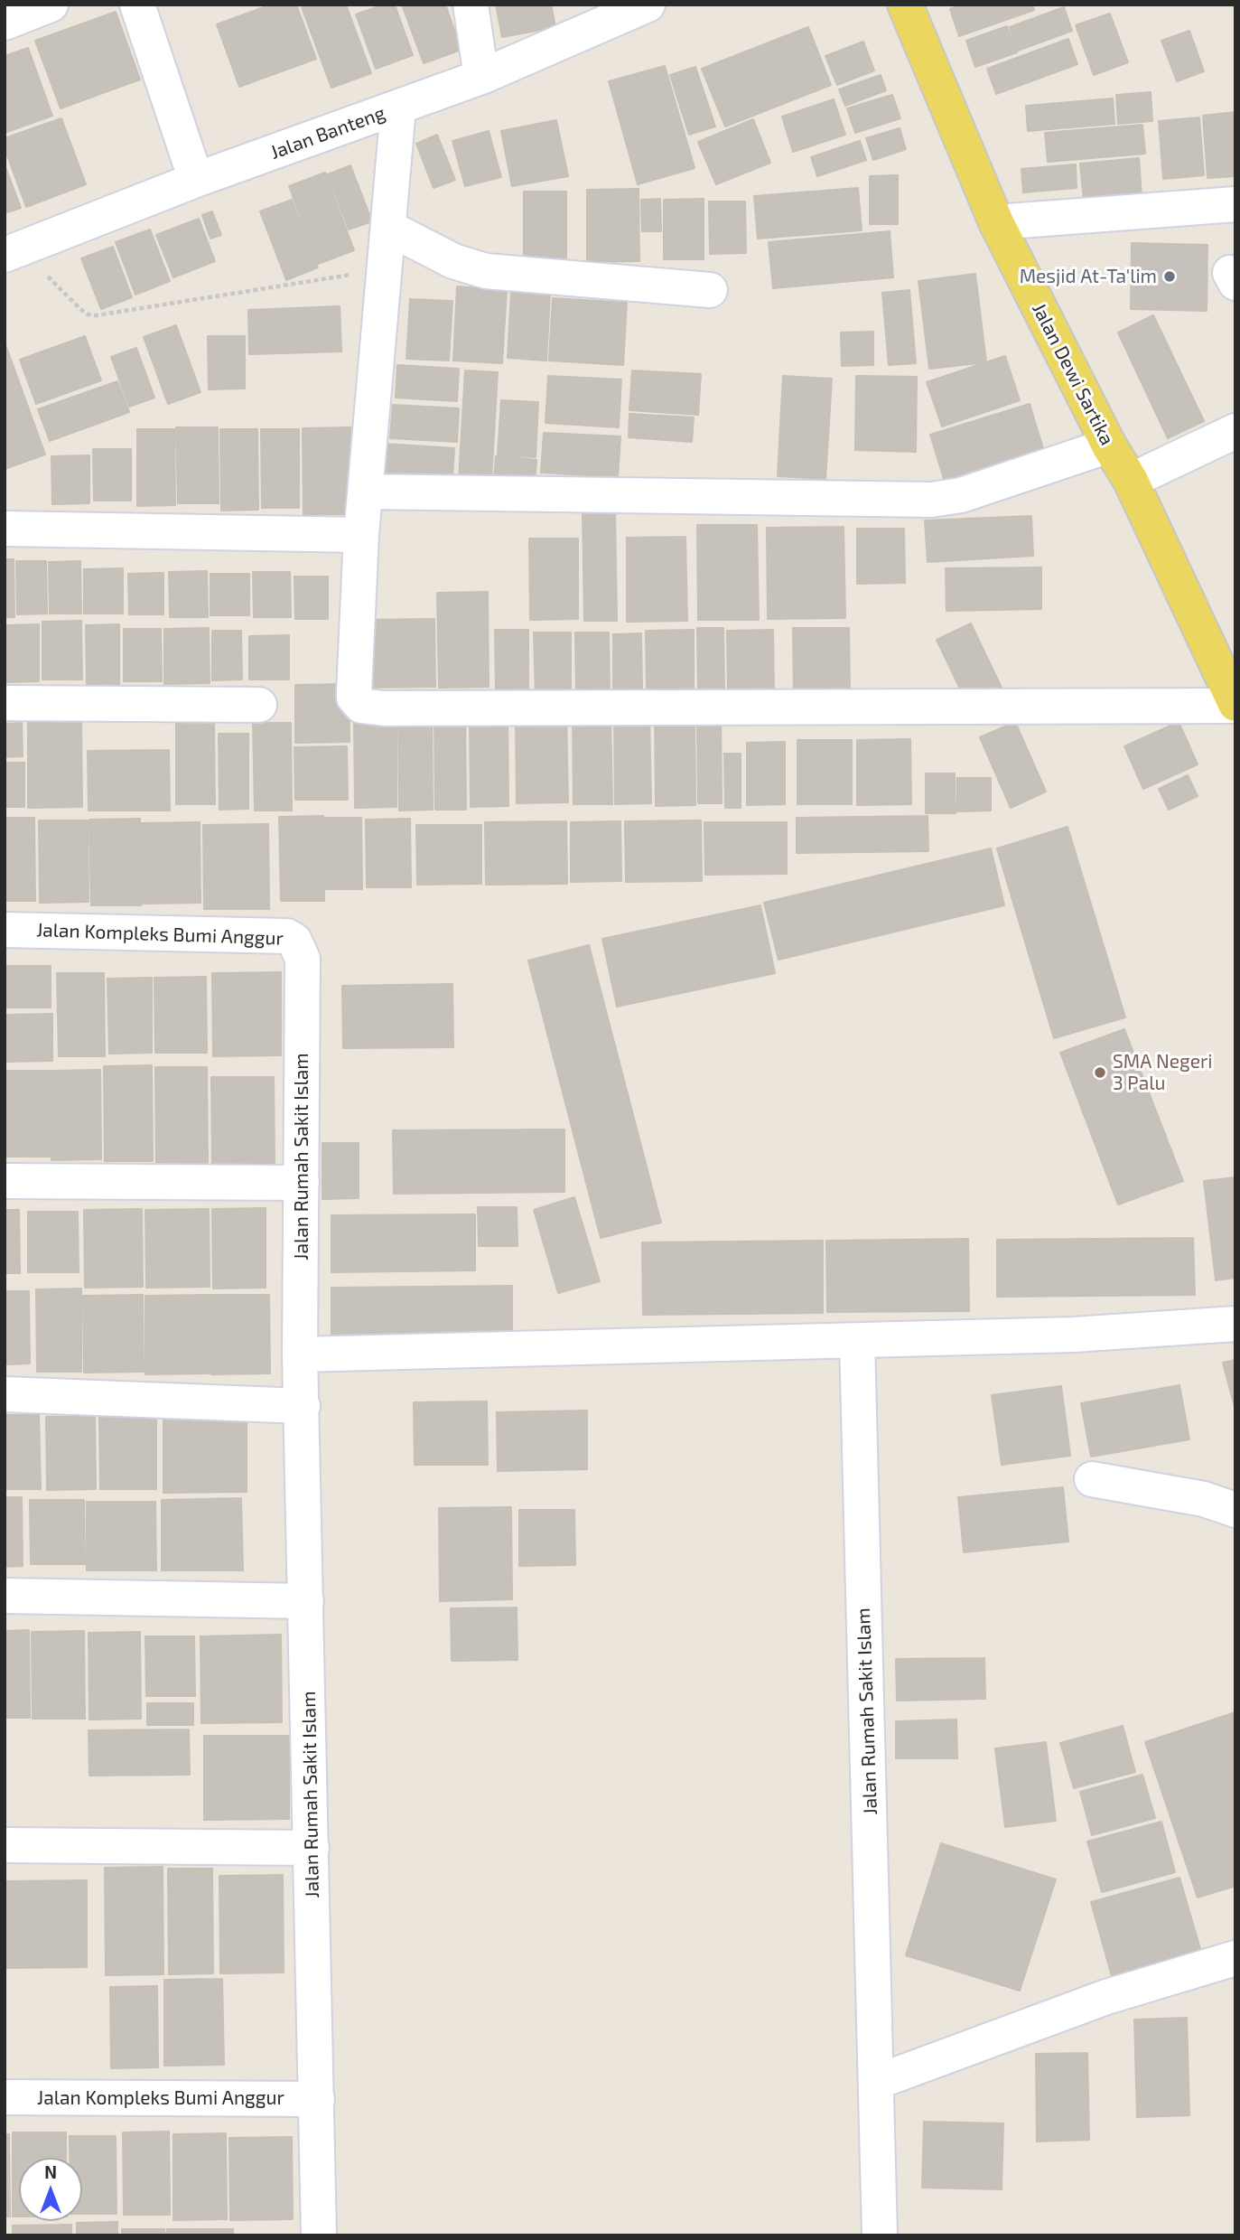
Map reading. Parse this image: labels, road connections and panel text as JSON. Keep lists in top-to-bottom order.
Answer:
{
  "streets": {
    "main road": ["Jalan Dewi Sartika"],
    "street": ["Jalan Banteng", "Jalan Kompleks Bumi Anggur", "Jalan Rumah Sakit Islam"]
  },
  "crossings": [
    ["Jalan Kompleks Bumi Anggur", "Jalan Rumah Sakit Islam"]
  ],
  "places": ["Mesjid At-Ta'lim", "SMA Negeri 3 Palu"],
  "north": "top"
}
